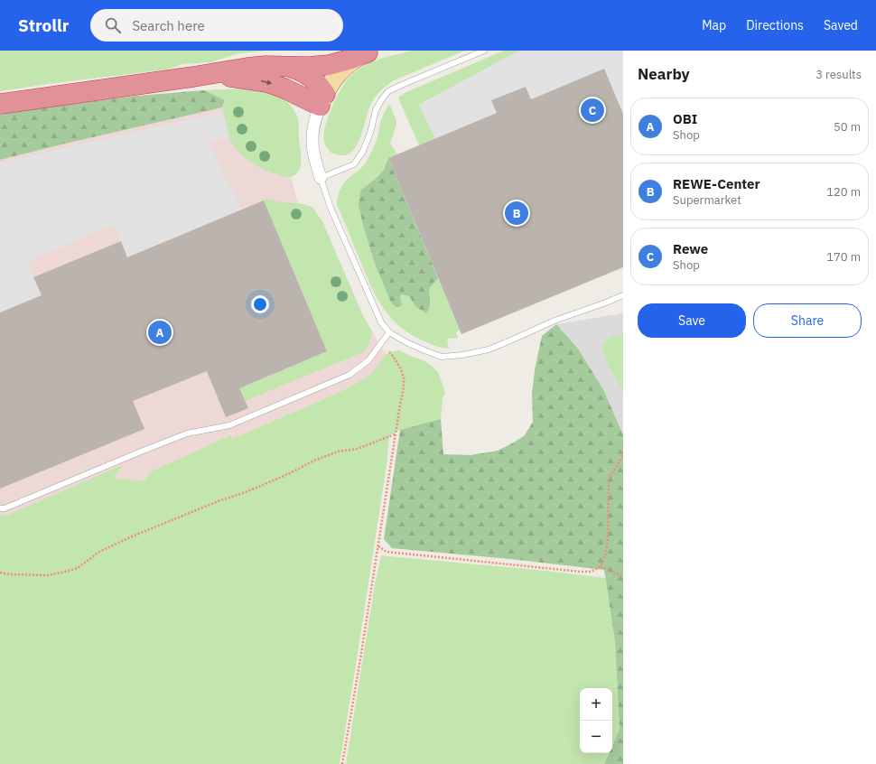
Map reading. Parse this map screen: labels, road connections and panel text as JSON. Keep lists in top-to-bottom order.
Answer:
{
  "page": {
    "header": "Strollr",
    "search": "Search here",
    "nav": ["Map", "Directions", "Saved"],
    "heading": ["Nearby", "3 results"],
    "pins": ["C", "B", "A"],
    "list": [
      {
        "mark": "A",
        "name": "OBI",
        "note": "Shop",
        "value": "50 m"
      },
      {
        "mark": "B",
        "name": "REWE-Center",
        "note": "Supermarket",
        "value": "120 m"
      },
      {
        "mark": "C",
        "name": "Rewe",
        "note": "Shop",
        "value": "170 m"
      }
    ],
    "buttons": ["Save", "Share"],
    "map_buttons": ["+", "−"]
  }
}
